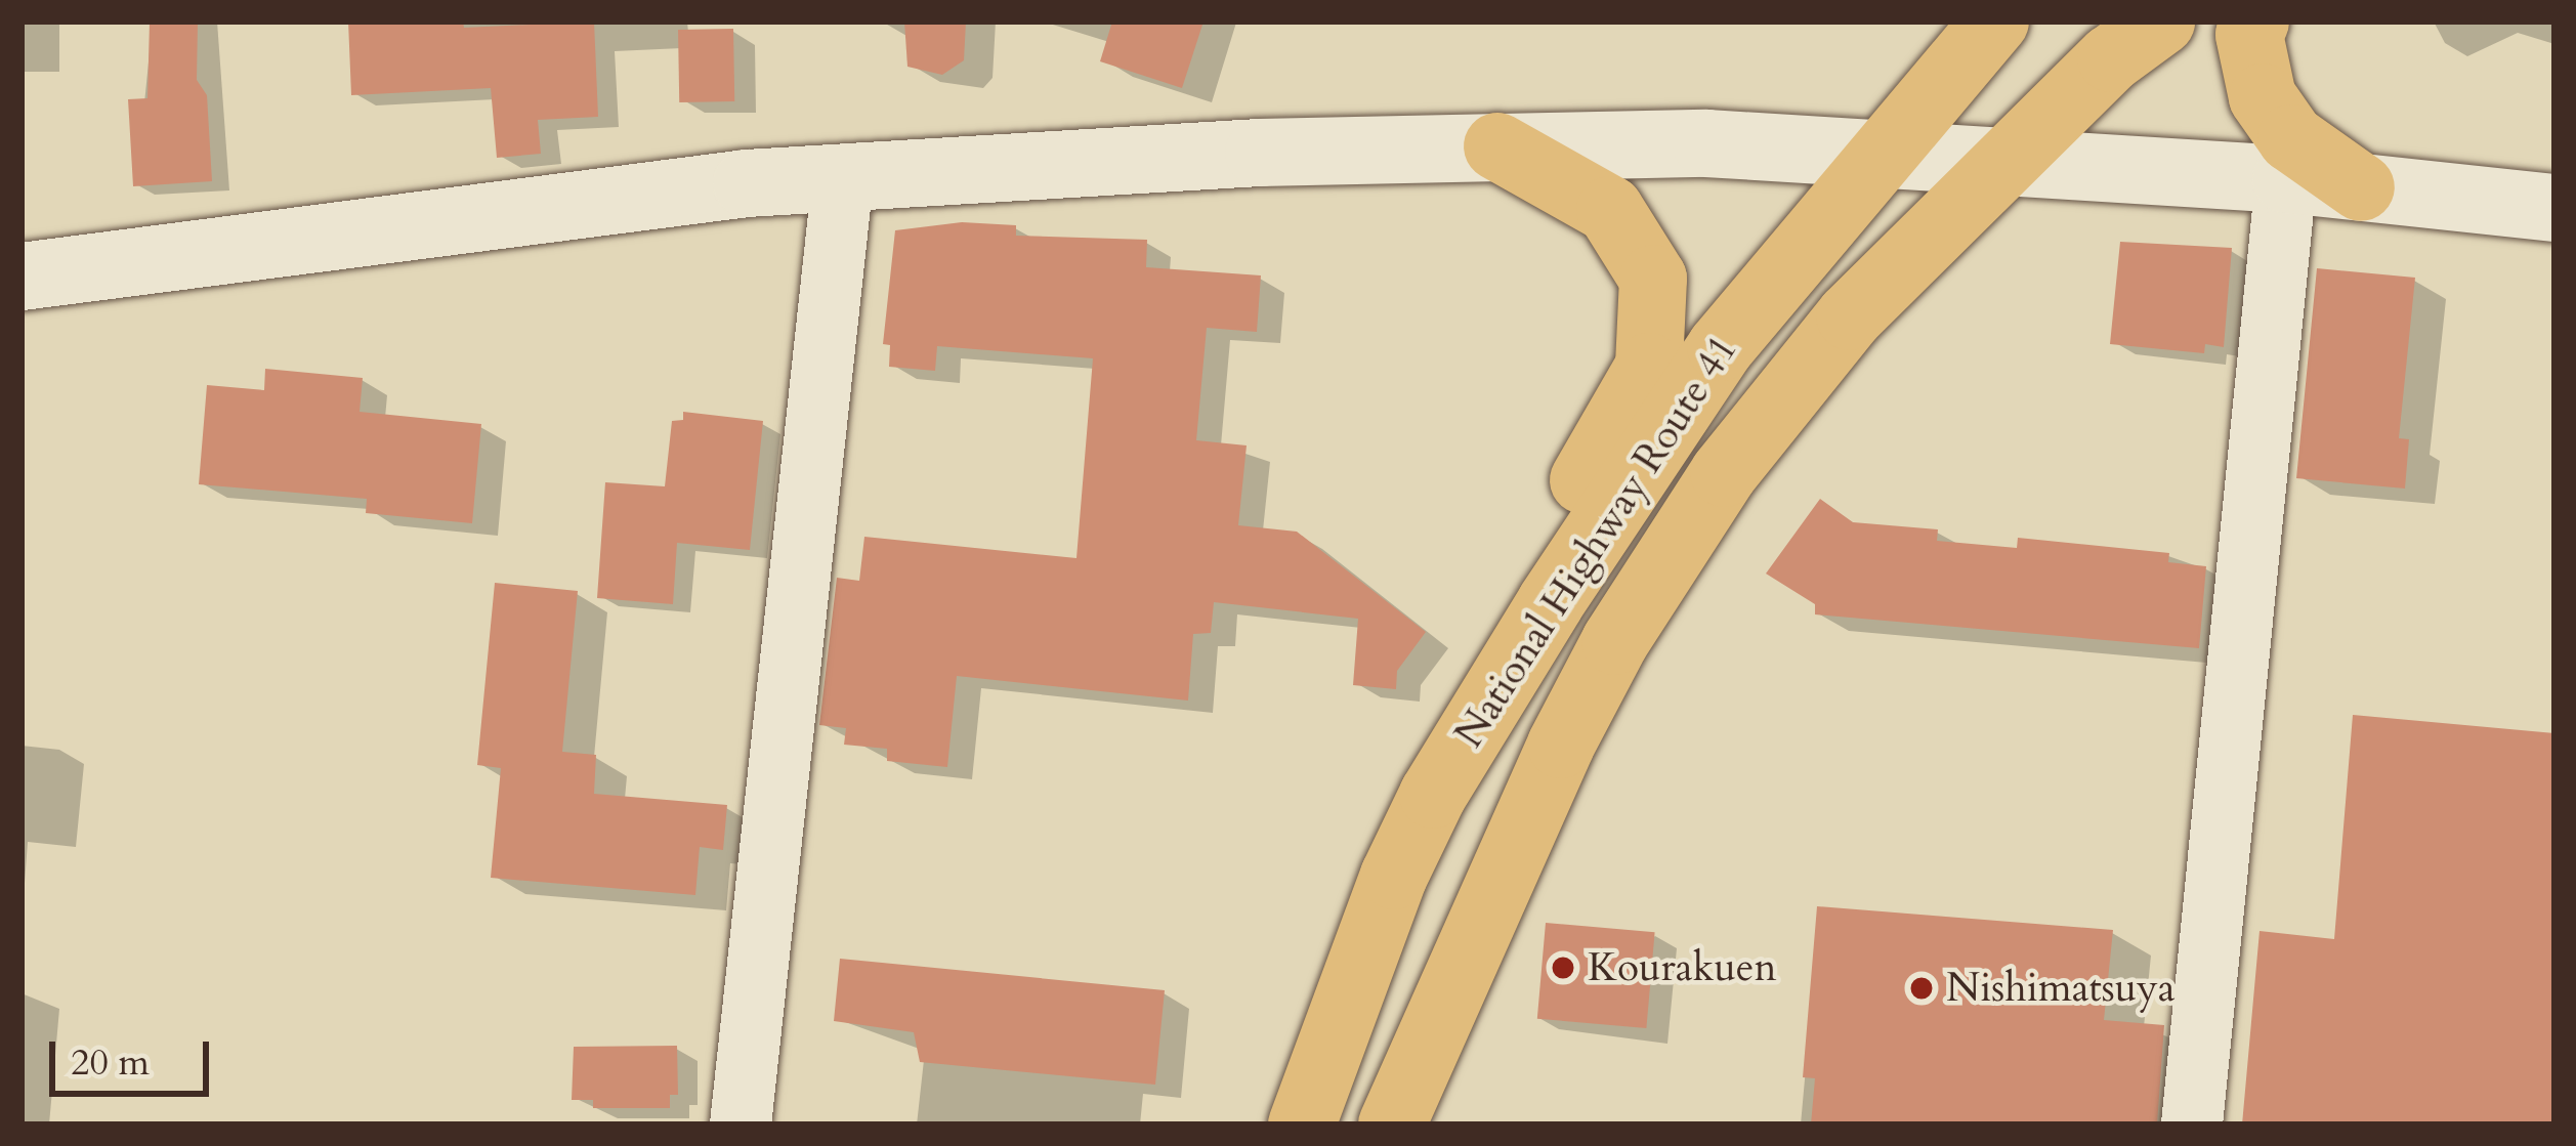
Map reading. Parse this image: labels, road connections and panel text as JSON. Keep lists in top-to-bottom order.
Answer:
{
  "streets": {
    "highway": ["National Highway Route 41"]
  },
  "places": ["Kourakuen", "Nishimatsuya"],
  "scale_bar": "20 m"
}
